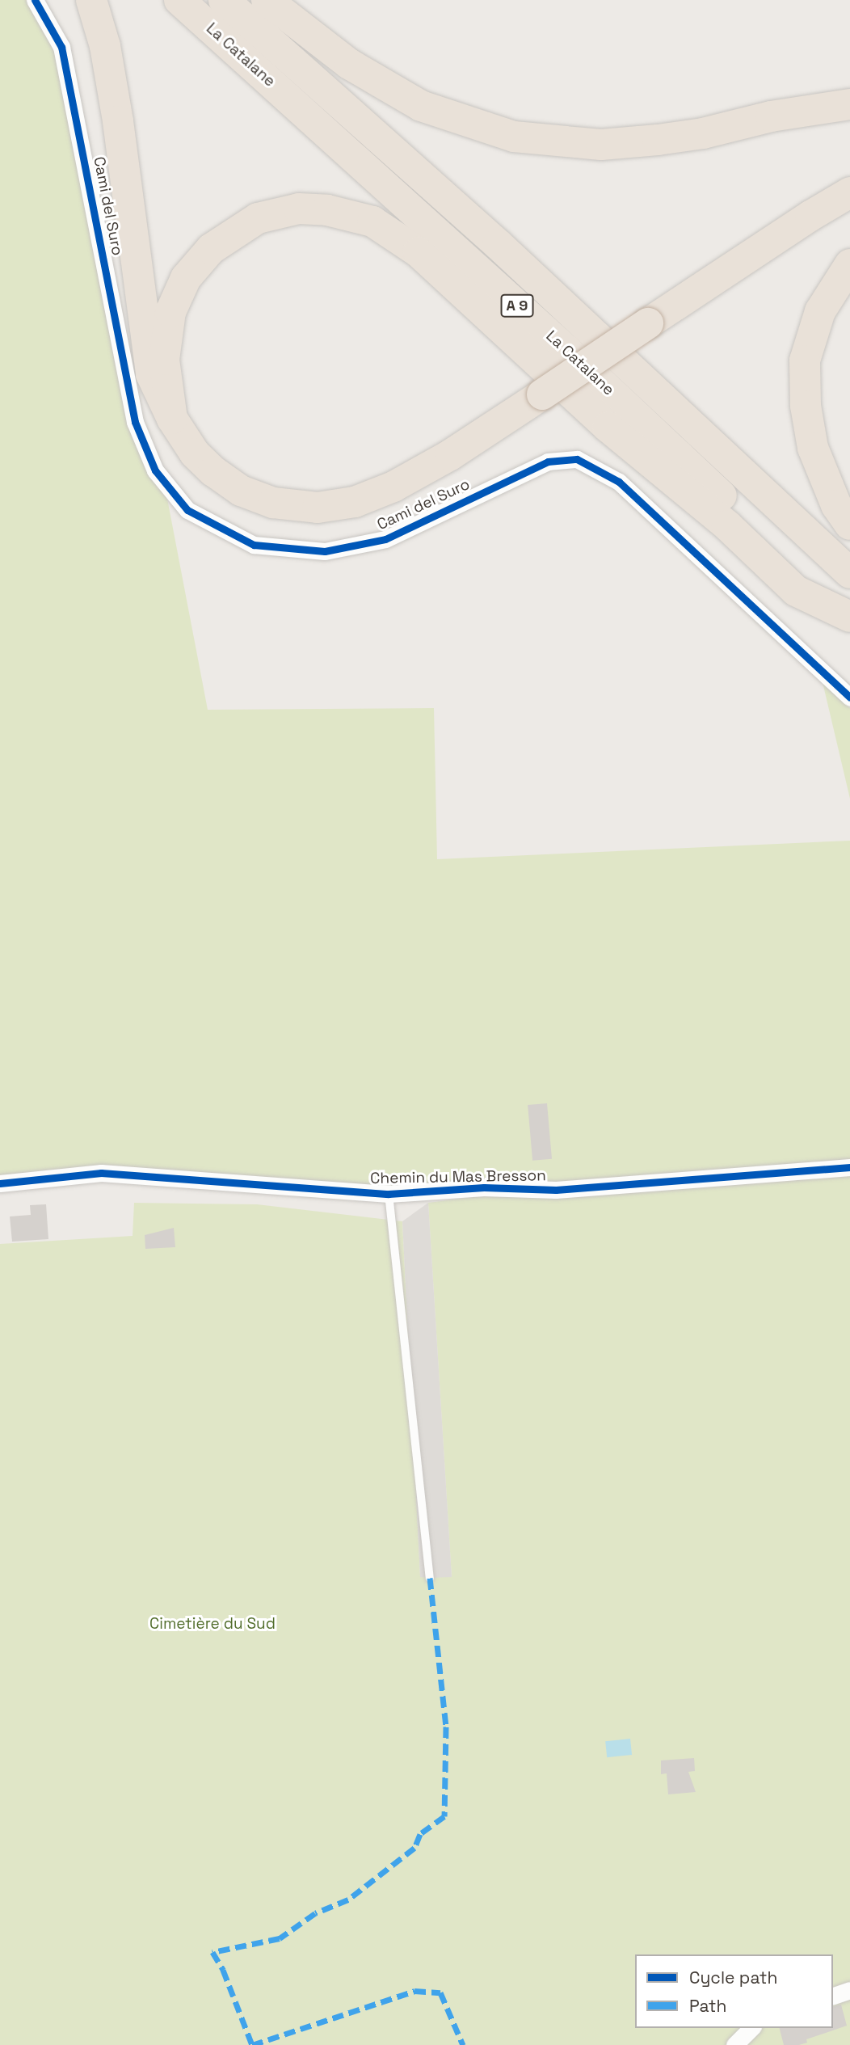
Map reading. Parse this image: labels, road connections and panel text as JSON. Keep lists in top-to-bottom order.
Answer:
{
  "streets": {
    "highway": ["La Catalane", "A 9"],
    "street": ["Cami del Suro", "Chemin du Mas Bresson"]
  },
  "parks": ["Cimetière du Sud"],
  "legend": ["Cycle path", "Path"]
}
